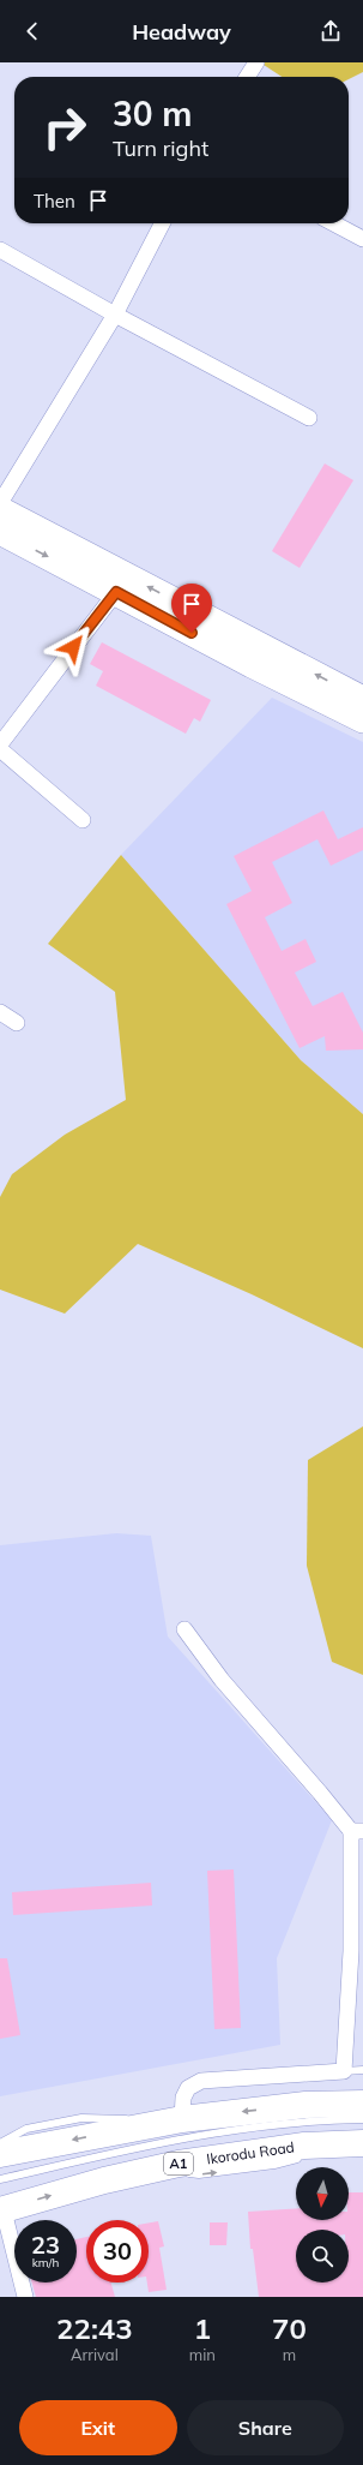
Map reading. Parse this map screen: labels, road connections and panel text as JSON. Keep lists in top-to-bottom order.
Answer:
{
  "streets": {
    "highway": ["Ikorodu Road", "A1"]
  },
  "north": "bottom",
  "page": {
    "header": "Headway",
    "turn": ["30 m", "Turn right"],
    "then": "Then",
    "speed": "23 km/h",
    "limit": "30",
    "eta": [
      "22:43",
      "Arrival",
      "1",
      "min",
      "70",
      "m"
    ],
    "buttons": ["Exit", "Share"]
  }
}
